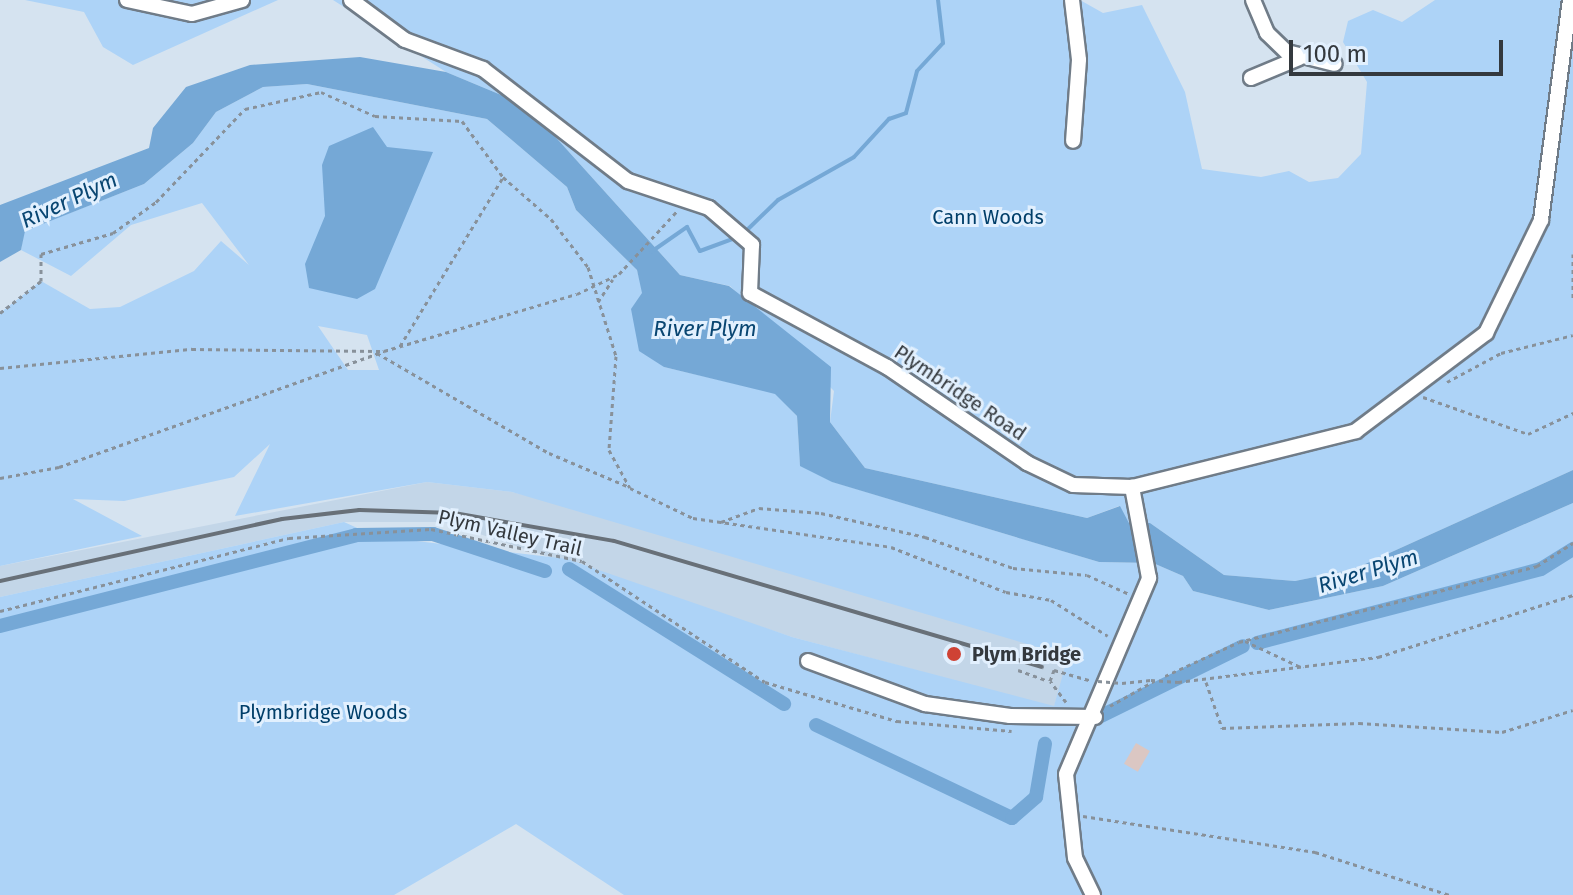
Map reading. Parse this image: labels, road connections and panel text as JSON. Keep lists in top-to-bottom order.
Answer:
{
  "streets": {
    "street": ["Plymbridge Road"],
    "path": ["Plym Valley Trail"]
  },
  "water": ["River Plym"],
  "parks": ["Cann Woods", "Plymbridge Woods"],
  "places": ["Plym Bridge"],
  "scale_bar": "100 m"
}
